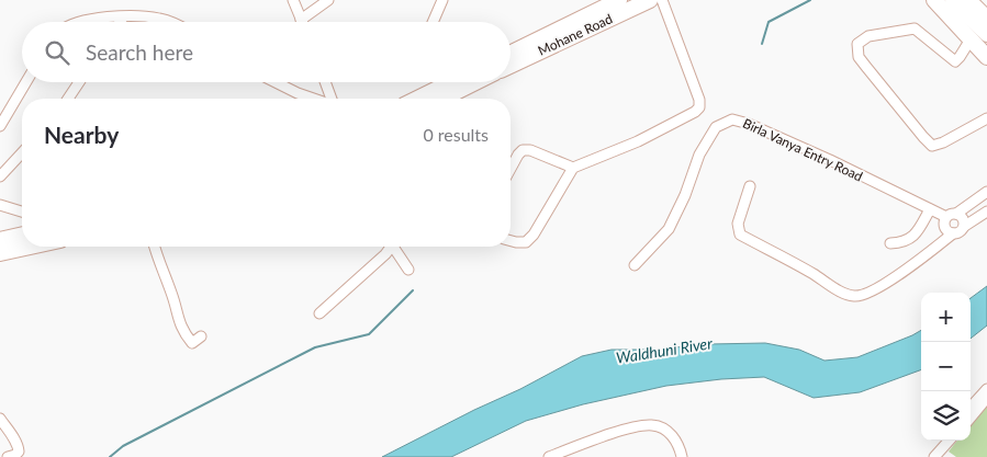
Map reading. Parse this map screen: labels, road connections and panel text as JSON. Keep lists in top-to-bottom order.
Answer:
{
  "streets": {
    "main road": ["Mohane Road"],
    "street": ["Birla Vanya Entry Road"]
  },
  "water": ["Waldhuni River"],
  "page": {
    "search": "Search here",
    "heading": ["Nearby", "0 results"],
    "map_buttons": ["+", "−"]
  }
}
